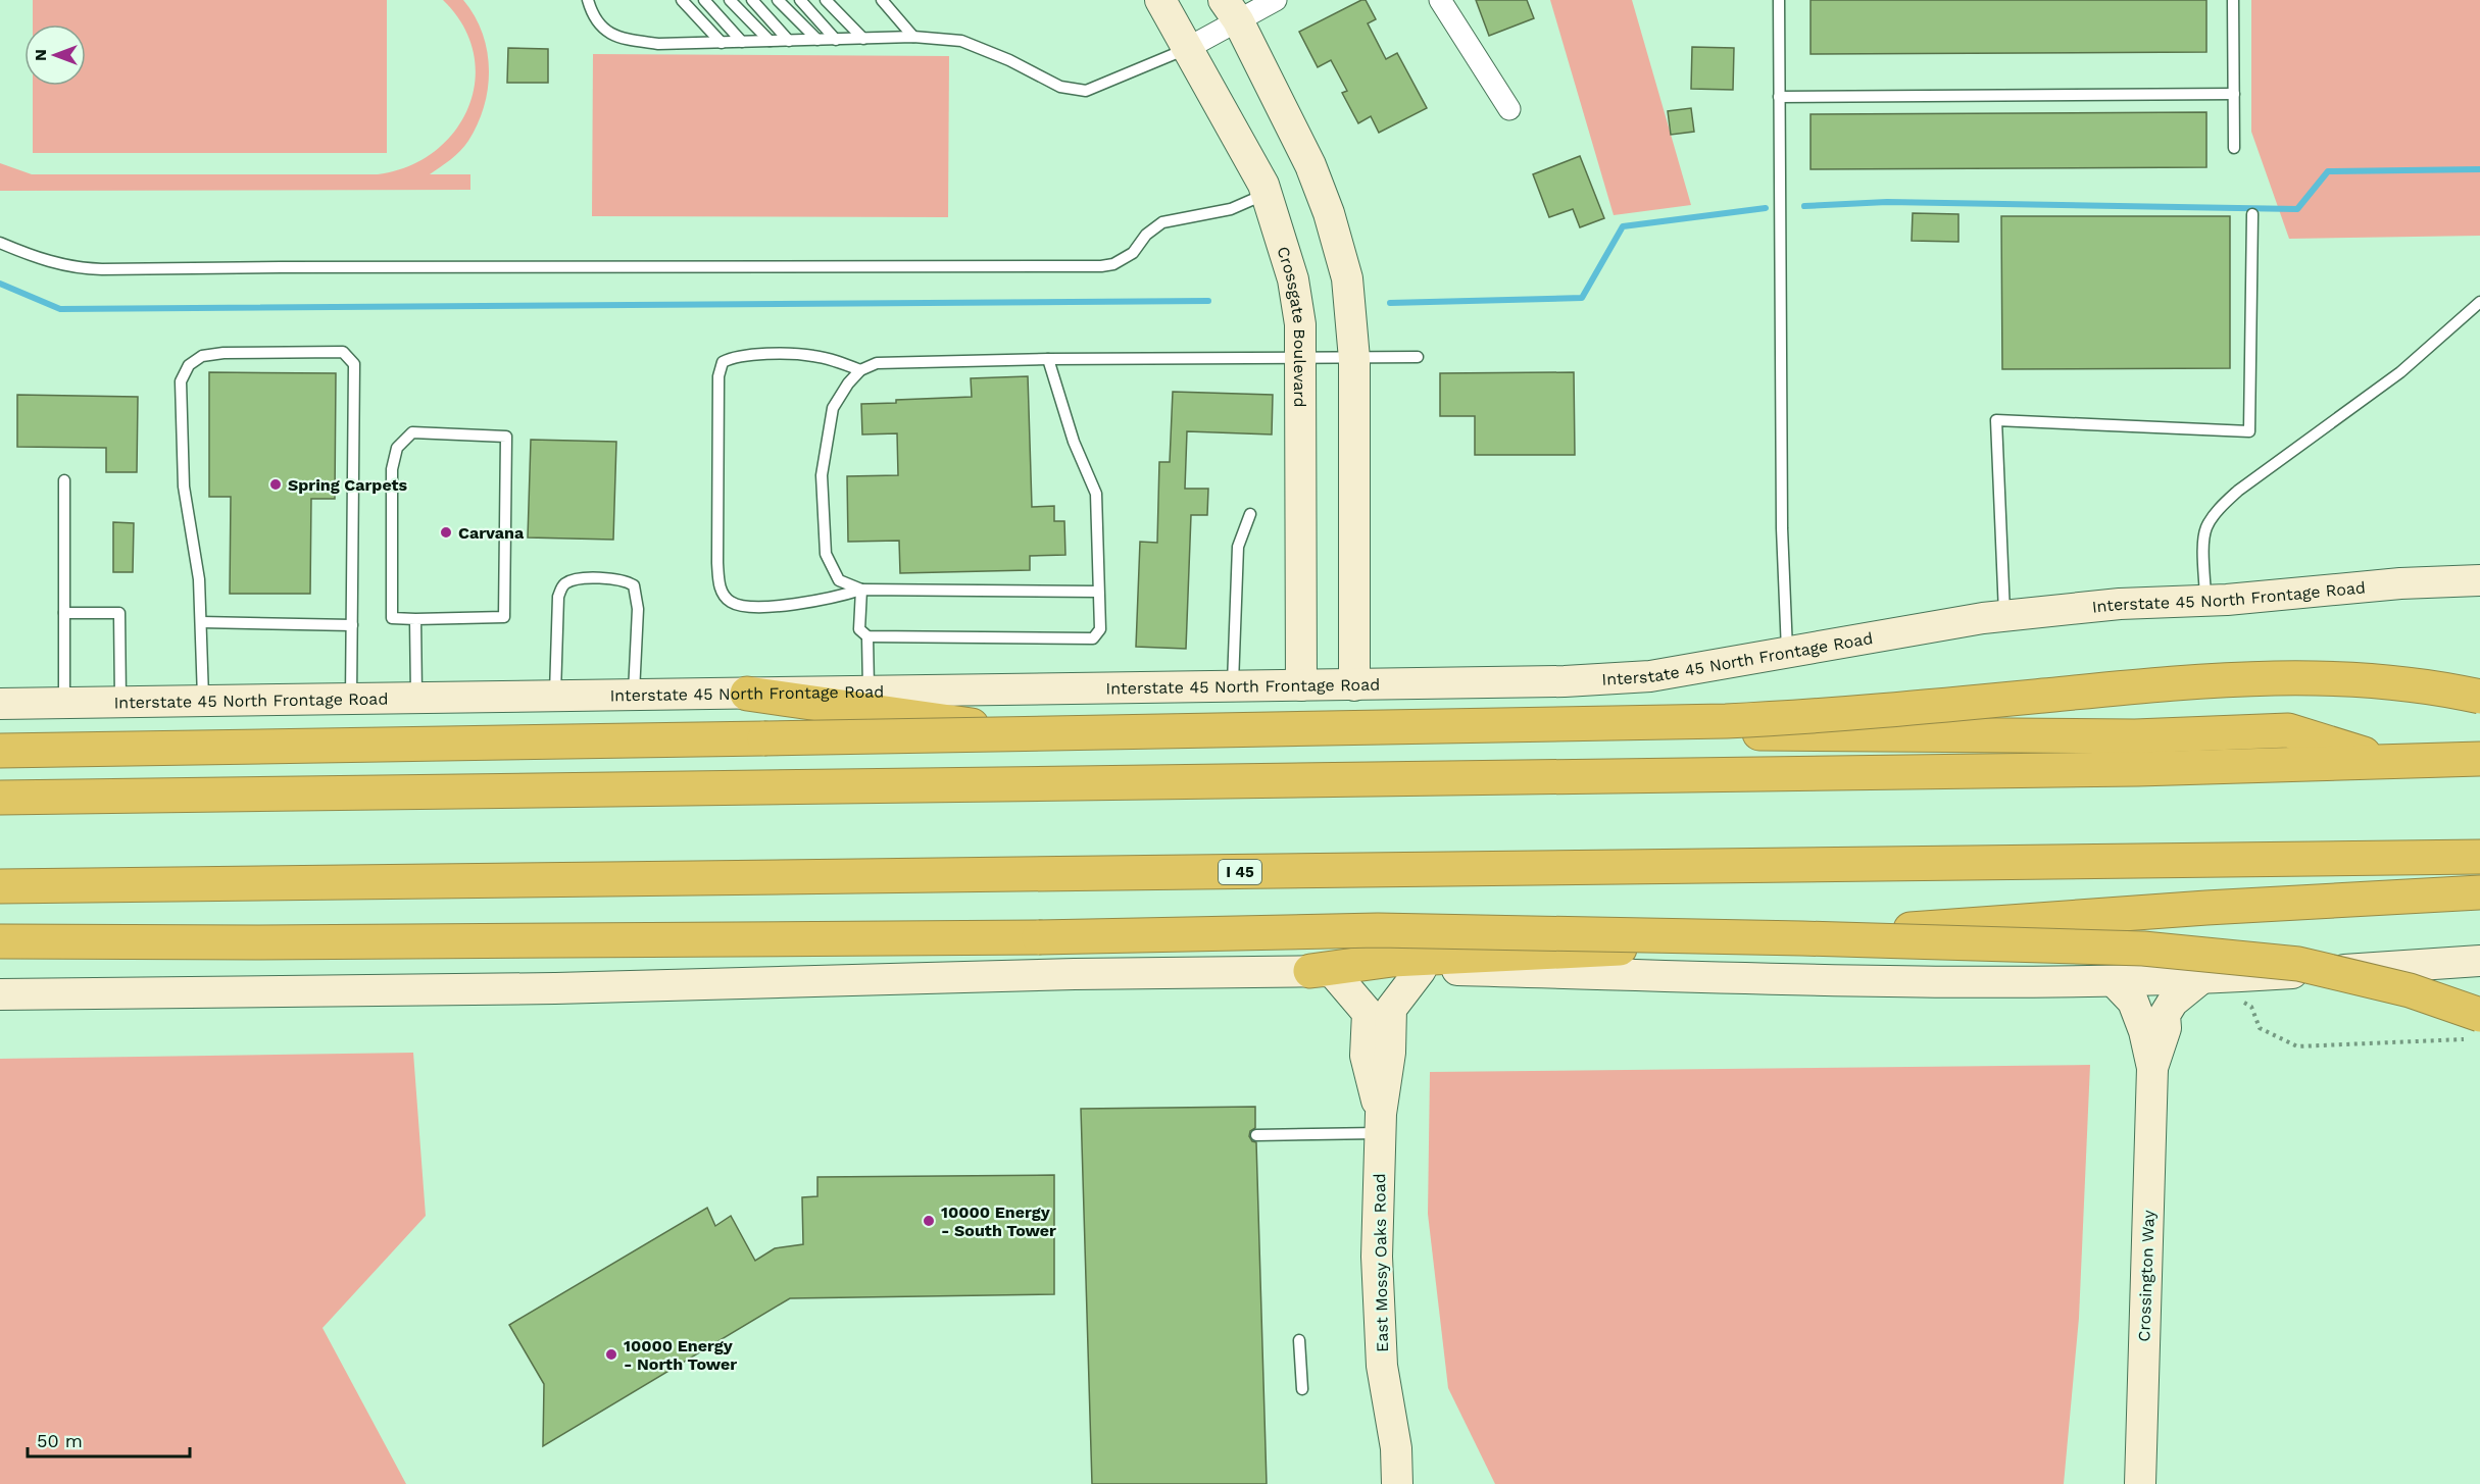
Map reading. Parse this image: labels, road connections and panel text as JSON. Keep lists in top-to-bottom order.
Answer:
{
  "streets": {
    "highway": ["I 45"],
    "main road": [
      "Crossgate Boulevard",
      "Interstate 45 North Frontage Road",
      "East Mossy Oaks Road",
      "Crossington Way"
    ]
  },
  "crossings": [
    ["Crossgate Boulevard", "Interstate 45 North Frontage Road"]
  ],
  "places": [
    "Spring Carpets",
    "Carvana",
    "10000 Energy - South Tower",
    "10000 Energy - North Tower"
  ],
  "scale_bar": "50 m",
  "north": "left"
}
